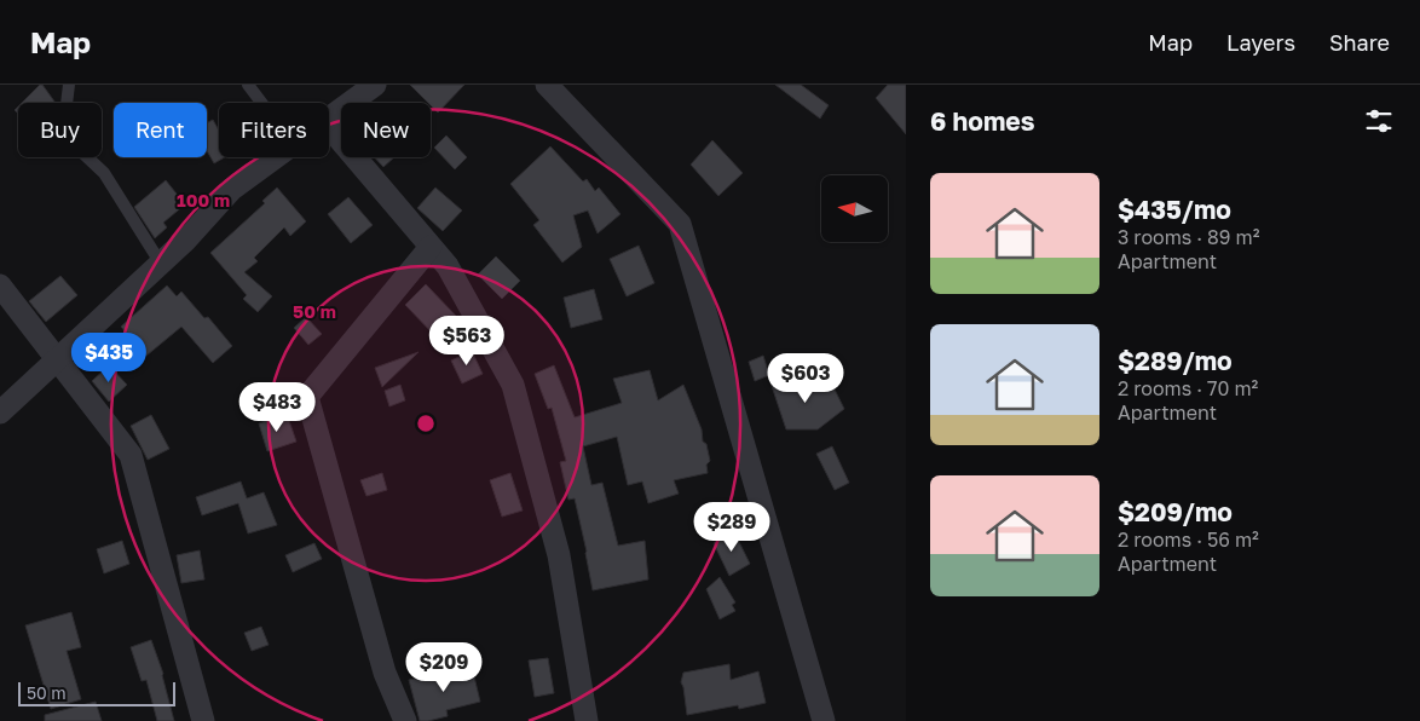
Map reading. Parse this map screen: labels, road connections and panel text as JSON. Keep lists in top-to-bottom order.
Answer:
{
  "scale_bar": "50 m",
  "north": "left",
  "page": {
    "header": "Map",
    "nav": ["Map", "Layers", "Share"],
    "heading": "6 homes",
    "chip": [
      "Buy",
      "Rent",
      "Filters",
      "New"
    ],
    "list": [
      {
        "name": "$435/mo",
        "note": "3 rooms · 89 m² · Apartment"
      },
      {
        "name": "$289/mo",
        "note": "2 rooms · 70 m² · Apartment"
      },
      {
        "name": "$209/mo",
        "note": "2 rooms · 56 m² · Apartment"
      }
    ],
    "price": [
      "$563",
      "$435",
      "$603",
      "$483",
      "$289",
      "$209"
    ],
    "scale": "50 m"
  },
  "rings": ["100 m", "50 m"]
}
